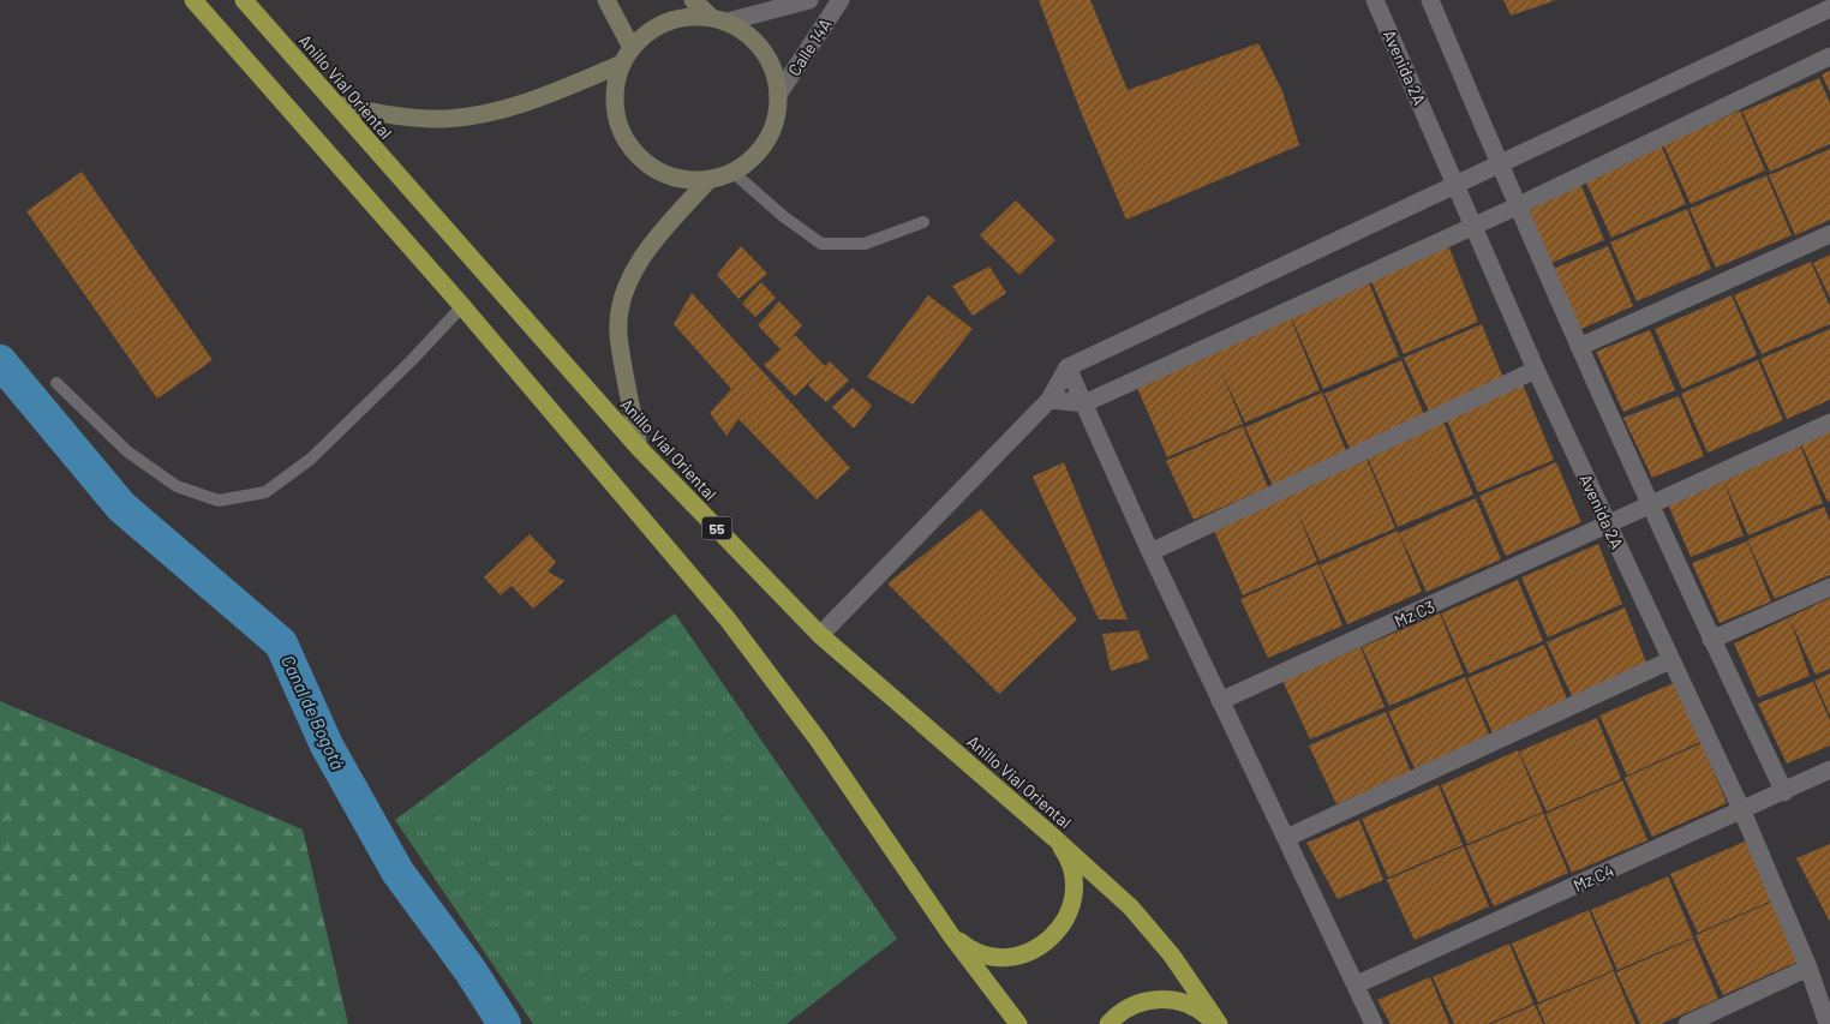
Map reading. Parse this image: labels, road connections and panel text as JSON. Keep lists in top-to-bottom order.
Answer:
{
  "streets": {
    "highway": ["Anillo Vial Oriental", "55"],
    "street": [
      "Calle 14A",
      "Avenida 2A",
      "Mz C3",
      "Mz C4"
    ]
  },
  "crossings": [
    ["Avenida 2A", "Mz C3"],
    ["Avenida 2A", "Mz C4"]
  ],
  "water": ["Canal de Bogotá"]
}
